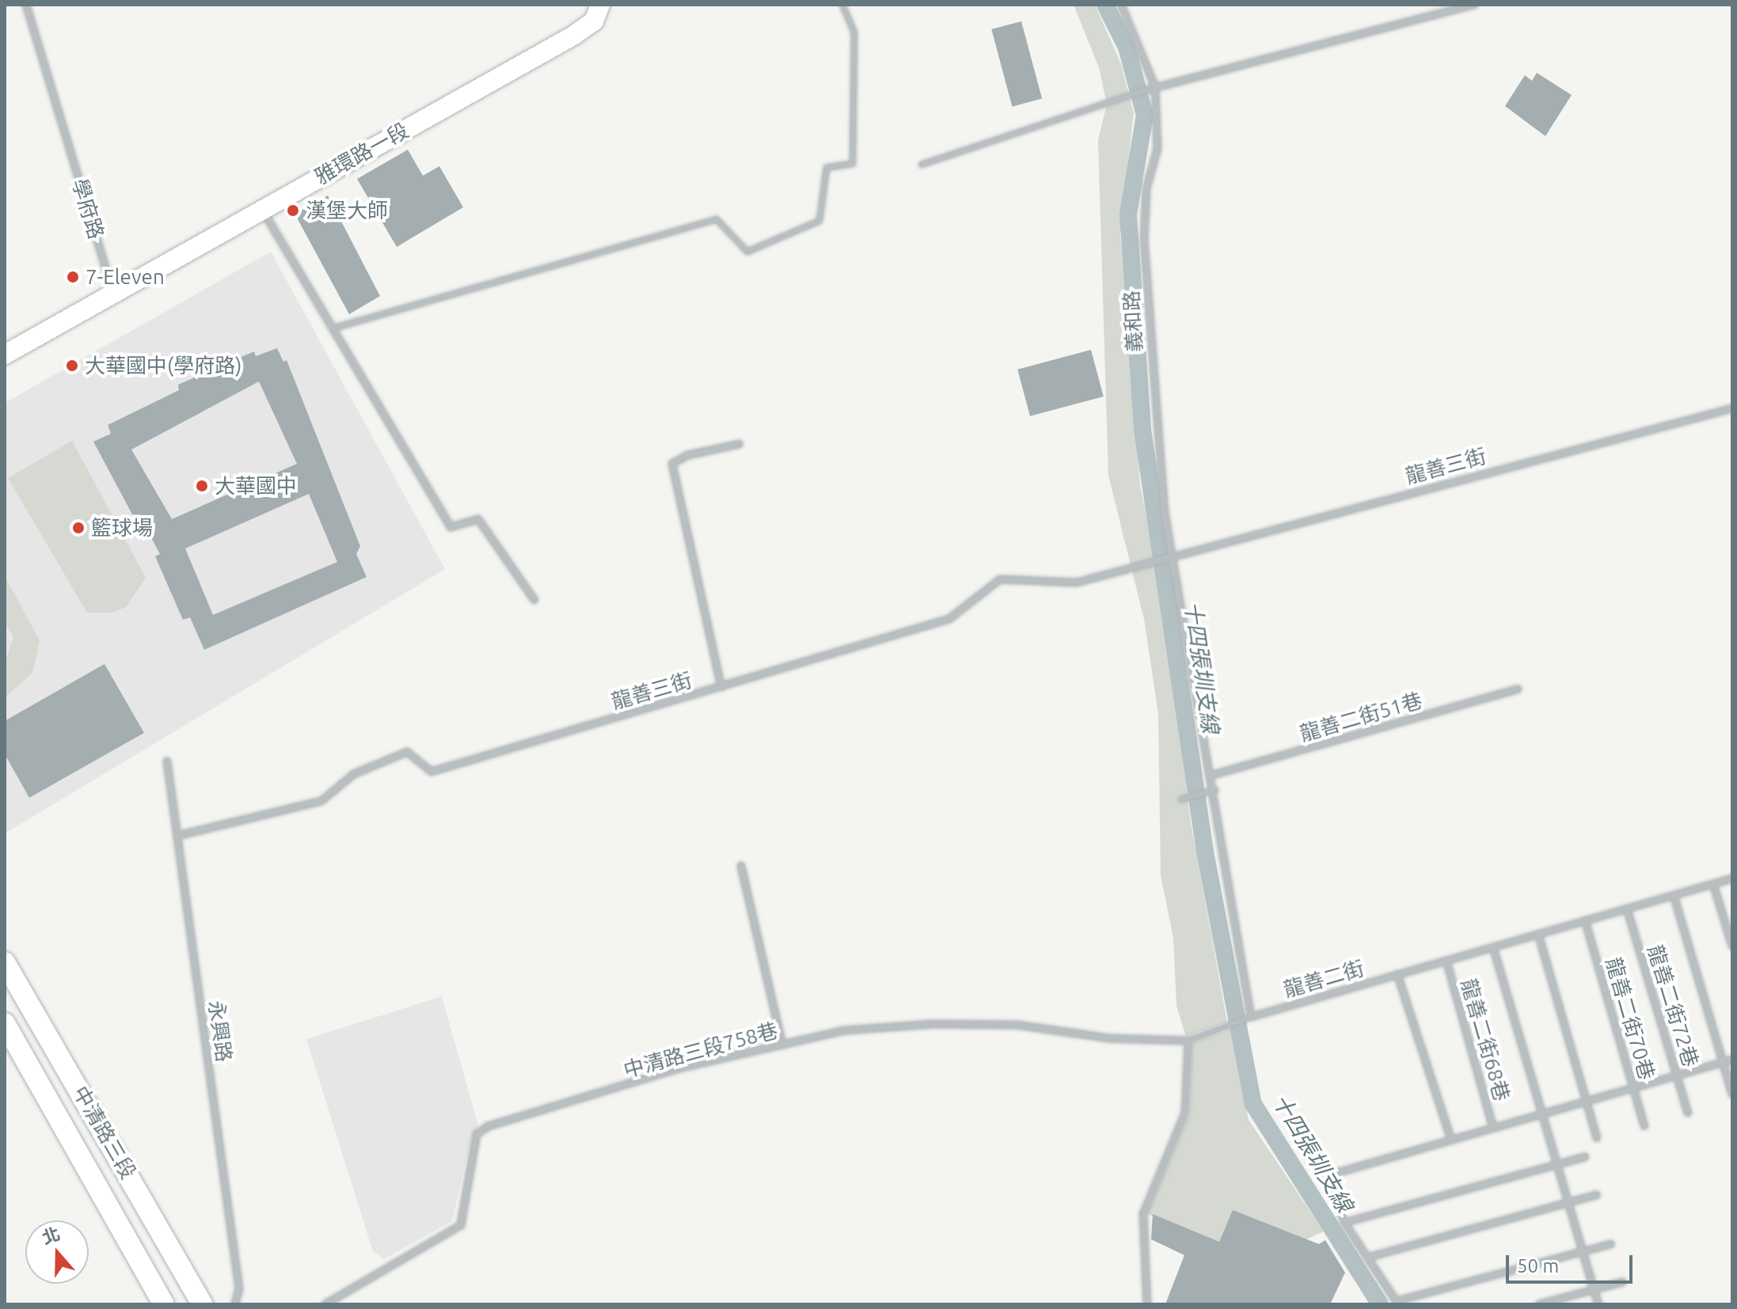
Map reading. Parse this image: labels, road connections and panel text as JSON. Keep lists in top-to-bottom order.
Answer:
{
  "streets": {
    "main road": ["中清路三段"],
    "street": [
      "雅環路一段",
      "學府路",
      "義和路",
      "龍善三街",
      "龍善二街51巷",
      "龍善二街",
      "龍善二街72巷",
      "龍善二街70巷",
      "永興路",
      "龍善二街68巷",
      "中清路三段758巷"
    ]
  },
  "crossings": [
    ["雅環路一段", "學府路"],
    ["義和路", "龍善三街"],
    ["龍善三街", "永興路"],
    ["龍善二街", "龍善二街72巷"],
    ["龍善二街", "龍善二街70巷"],
    ["龍善二街", "龍善二街68巷"],
    ["龍善二街", "中清路三段758巷"],
    ["龍善二街72巷", "龍善二街68巷"],
    ["龍善二街70巷", "龍善二街68巷"]
  ],
  "water": ["十四張圳支線"],
  "places": [
    "漢堡大師",
    "7-Eleven",
    "大華國中(學府路)",
    "大華國中",
    "籃球場"
  ],
  "scale_bar": "50 m",
  "north": "top"
}
